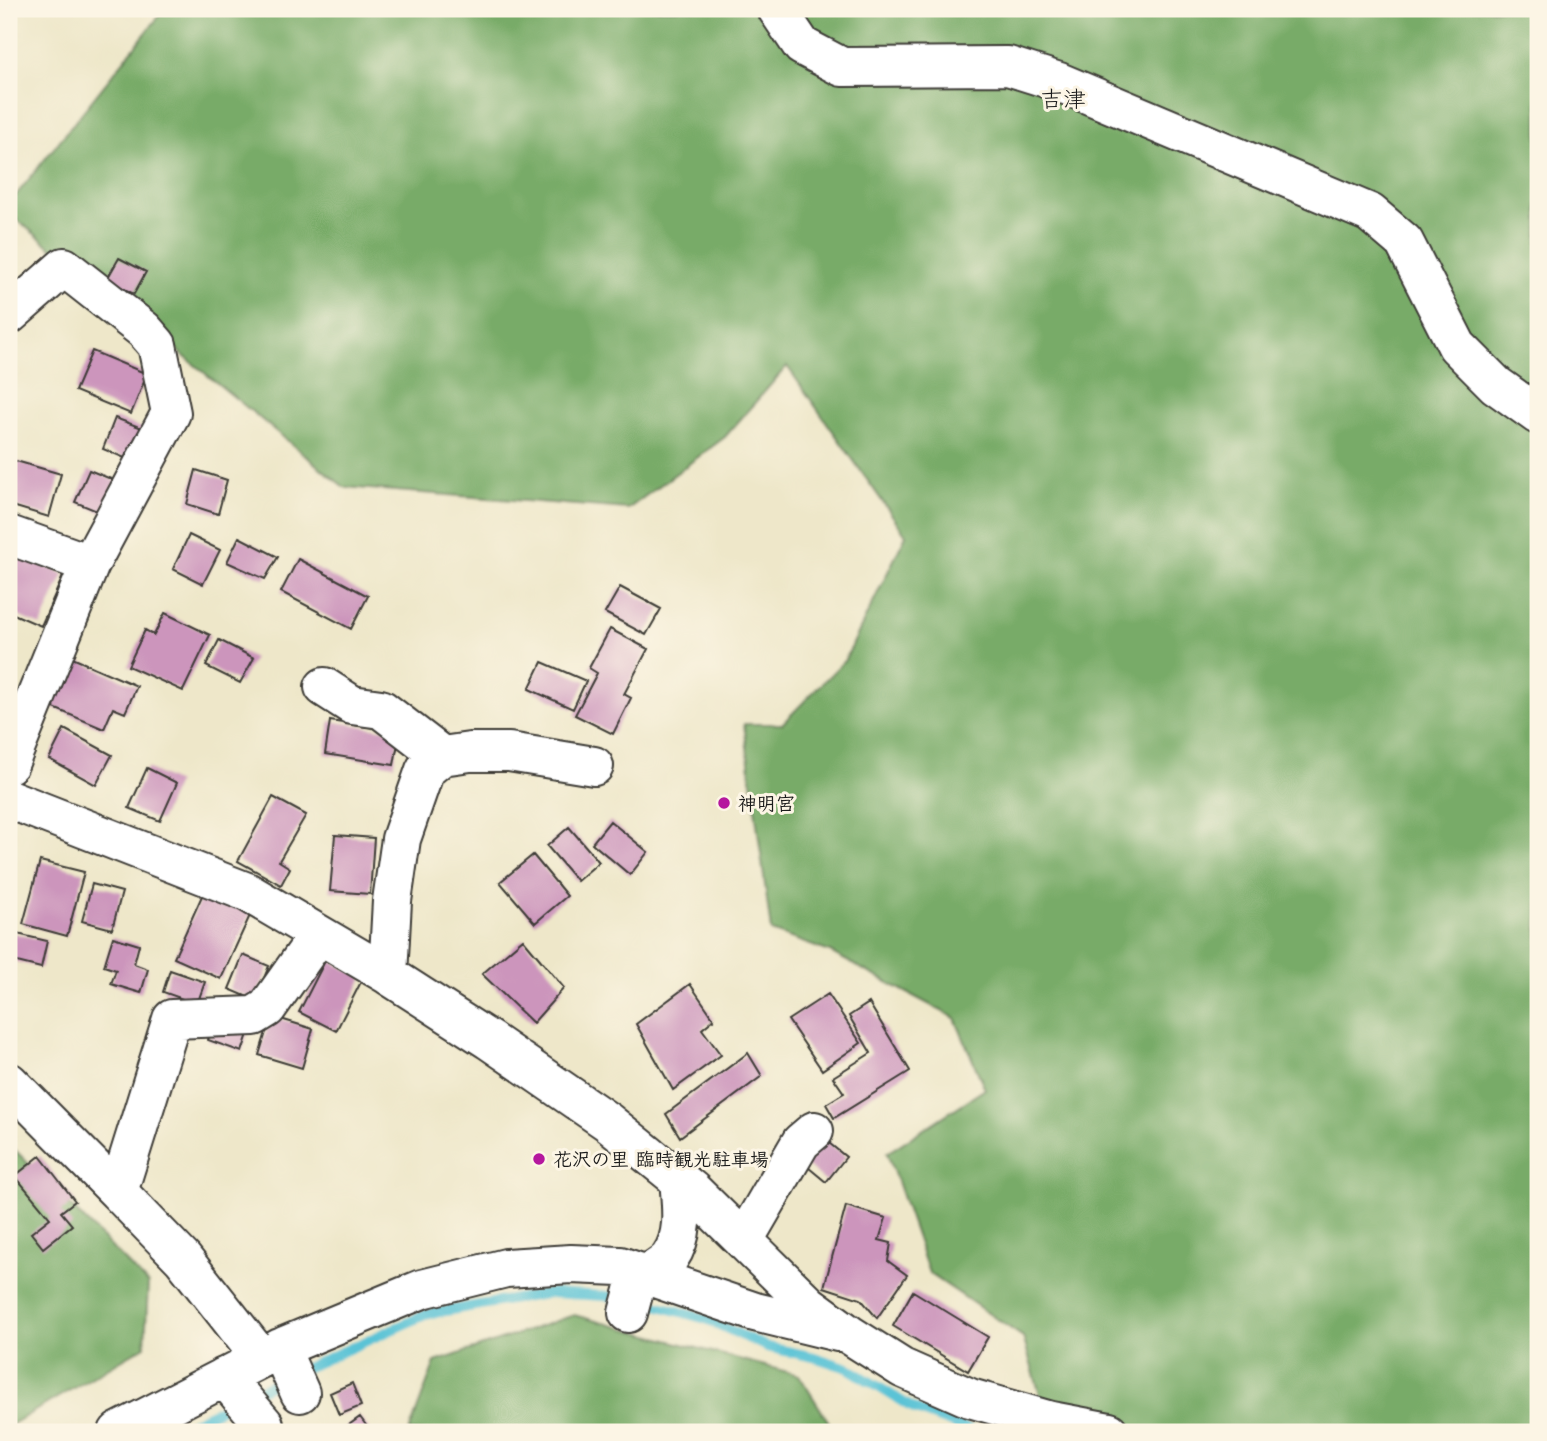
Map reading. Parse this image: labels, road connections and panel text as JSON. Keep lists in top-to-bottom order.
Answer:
{
  "districts": ["吉津"],
  "places": ["神明宮", "花沢の里 臨時観光駐車場"]
}
